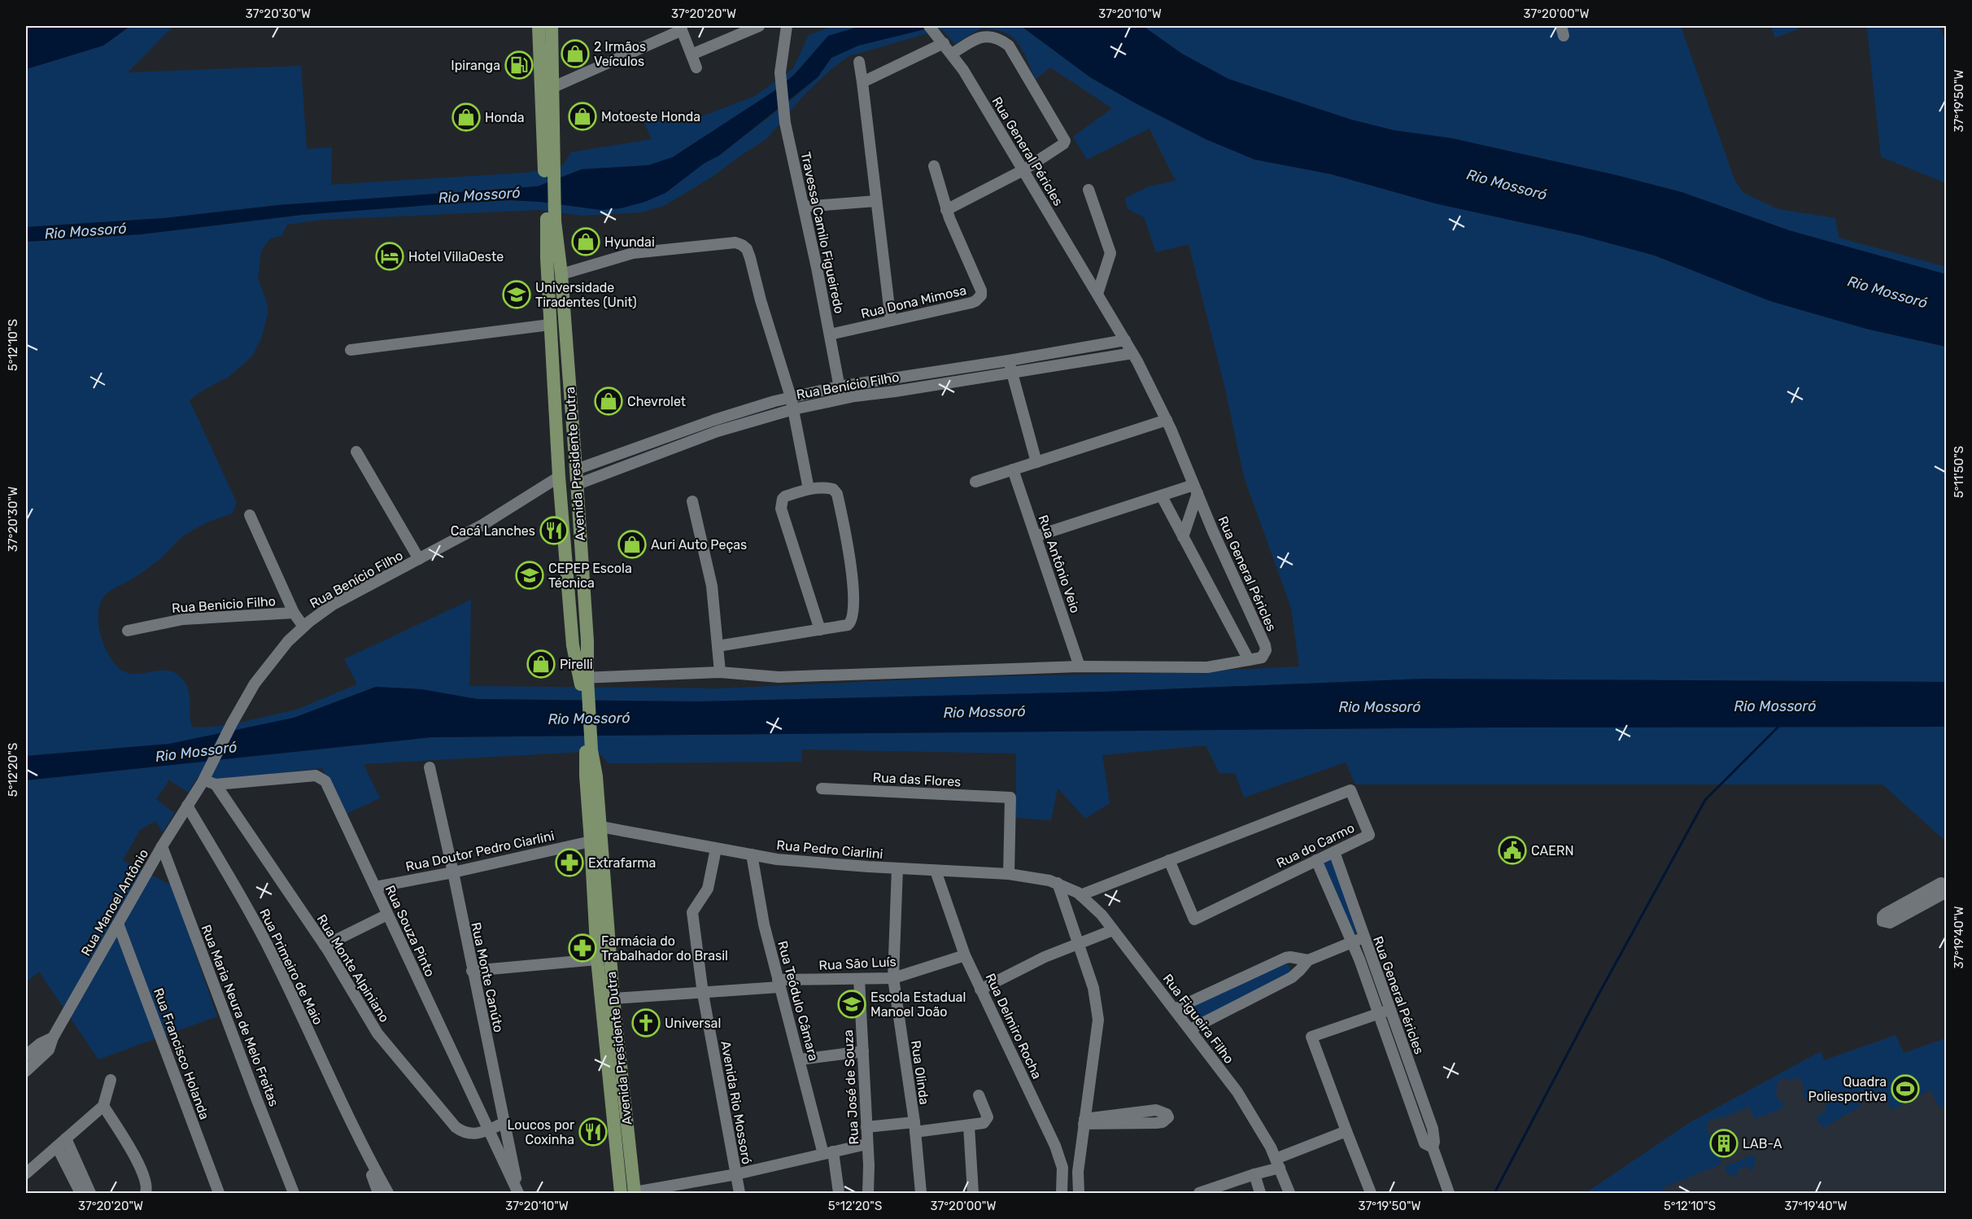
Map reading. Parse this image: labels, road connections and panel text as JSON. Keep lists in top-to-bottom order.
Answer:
{
  "streets": {
    "main road": ["Avenida Presidente Dutra"],
    "street": [
      "Rua General Péricles",
      "Travessa Camilo Figueiredo",
      "Rua Dona Mimosa",
      "Rua Benício Filho",
      "Rua Antônio Veio",
      "Rua Benicio Filho",
      "Rua das Flores",
      "Rua do Carmo",
      "Rua Pedro Ciarlini",
      "Rua Doutor Pedro Ciarlini",
      "Rua Manoel Antônio",
      "Rua Souza Pinto",
      "Rua São Luís",
      "Rua Primeiro de Maio",
      "Rua Monte Alpiniano",
      "Rua Monte Canúto",
      "Rua Teódulo Câmara",
      "Rua Maria Neura de Melo Freitas",
      "Rua Figueira Filho",
      "Rua Delmiro Rocha",
      "Rua Francisco Holanda",
      "Rua Olinda",
      "Rua José de Souza",
      "Avenida Rio Mossoró"
    ]
  },
  "crossings": [
    ["Rua General Péricles", "Rua Benício Filho"],
    ["Rua General Péricles", "Rua do Carmo"],
    ["Travessa Camilo Figueiredo", "Rua Dona Mimosa"],
    ["Travessa Camilo Figueiredo", "Rua Benício Filho"],
    ["Rua Benício Filho", "Avenida Presidente Dutra"],
    ["Rua Benício Filho", "Rua Benicio Filho"],
    ["Rua Benício Filho", "Rua Manoel Antônio"],
    ["Avenida Presidente Dutra", "Rua Pedro Ciarlini"],
    ["Avenida Presidente Dutra", "Rua Doutor Pedro Ciarlini"],
    ["Avenida Presidente Dutra", "Rua São Luís"],
    ["Rua das Flores", "Rua Pedro Ciarlini"],
    ["Rua do Carmo", "Rua Figueira Filho"],
    ["Rua Pedro Ciarlini", "Rua Teódulo Câmara"],
    ["Rua Pedro Ciarlini", "Rua Figueira Filho"],
    ["Rua Pedro Ciarlini", "Rua Delmiro Rocha"],
    ["Rua Pedro Ciarlini", "Rua Olinda"],
    ["Rua Pedro Ciarlini", "Avenida Rio Mossoró"],
    ["Rua Doutor Pedro Ciarlini", "Rua Souza Pinto"],
    ["Rua Doutor Pedro Ciarlini", "Rua Monte Canúto"],
    ["Rua Manoel Antônio", "Rua Primeiro de Maio"],
    ["Rua Manoel Antônio", "Rua Maria Neura de Melo Freitas"],
    ["Rua Manoel Antônio", "Rua Francisco Holanda"],
    ["Rua Souza Pinto", "Rua Monte Alpiniano"],
    ["Rua Souza Pinto", "Rua Monte Canúto"],
    ["Rua São Luís", "Rua Teódulo Câmara"],
    ["Rua São Luís", "Rua Delmiro Rocha"],
    ["Rua São Luís", "Rua Olinda"],
    ["Rua São Luís", "Rua José de Souza"],
    ["Rua São Luís", "Avenida Rio Mossoró"],
    ["Rua Monte Alpiniano", "Rua Monte Canúto"],
    ["Rua Teódulo Câmara", "Rua José de Souza"]
  ],
  "water": ["Rio Mossoró"],
  "places": {
    "shop": [
      "2 Irmãos Veículos",
      "Motoeste Honda",
      "Honda",
      "Hyundai",
      "Chevrolet",
      "Auri Auto Peças",
      "Pirelli"
    ],
    "fuel station": ["Ipiranga"],
    "hotel": ["Hotel VillaOeste"],
    "school or university": ["Universidade Tiradentes (Unit)", "CEPEP Escola Técnica", "Escola Estadual Manoel João"],
    "restaurant": ["Cacá Lanches", "Loucos por Coxinha"],
    "public building": ["CAERN"],
    "pharmacy": ["Extrafarma", "Farmácia do Trabalhador do Brasil"],
    "church": ["Universal"],
    "sports": ["Quadra Poliesportiva"],
    "building": ["LAB-A"]
  },
  "coordinates": [
    "37°20'30\"W",
    "37°20'20\"W",
    "37°20'10\"W",
    "37°20'00\"W",
    "37°19'50\"W",
    "5°12'10\"S",
    "5°11'50\"S",
    "5°12'20\"S",
    "37°19'40\"W"
  ]
}
